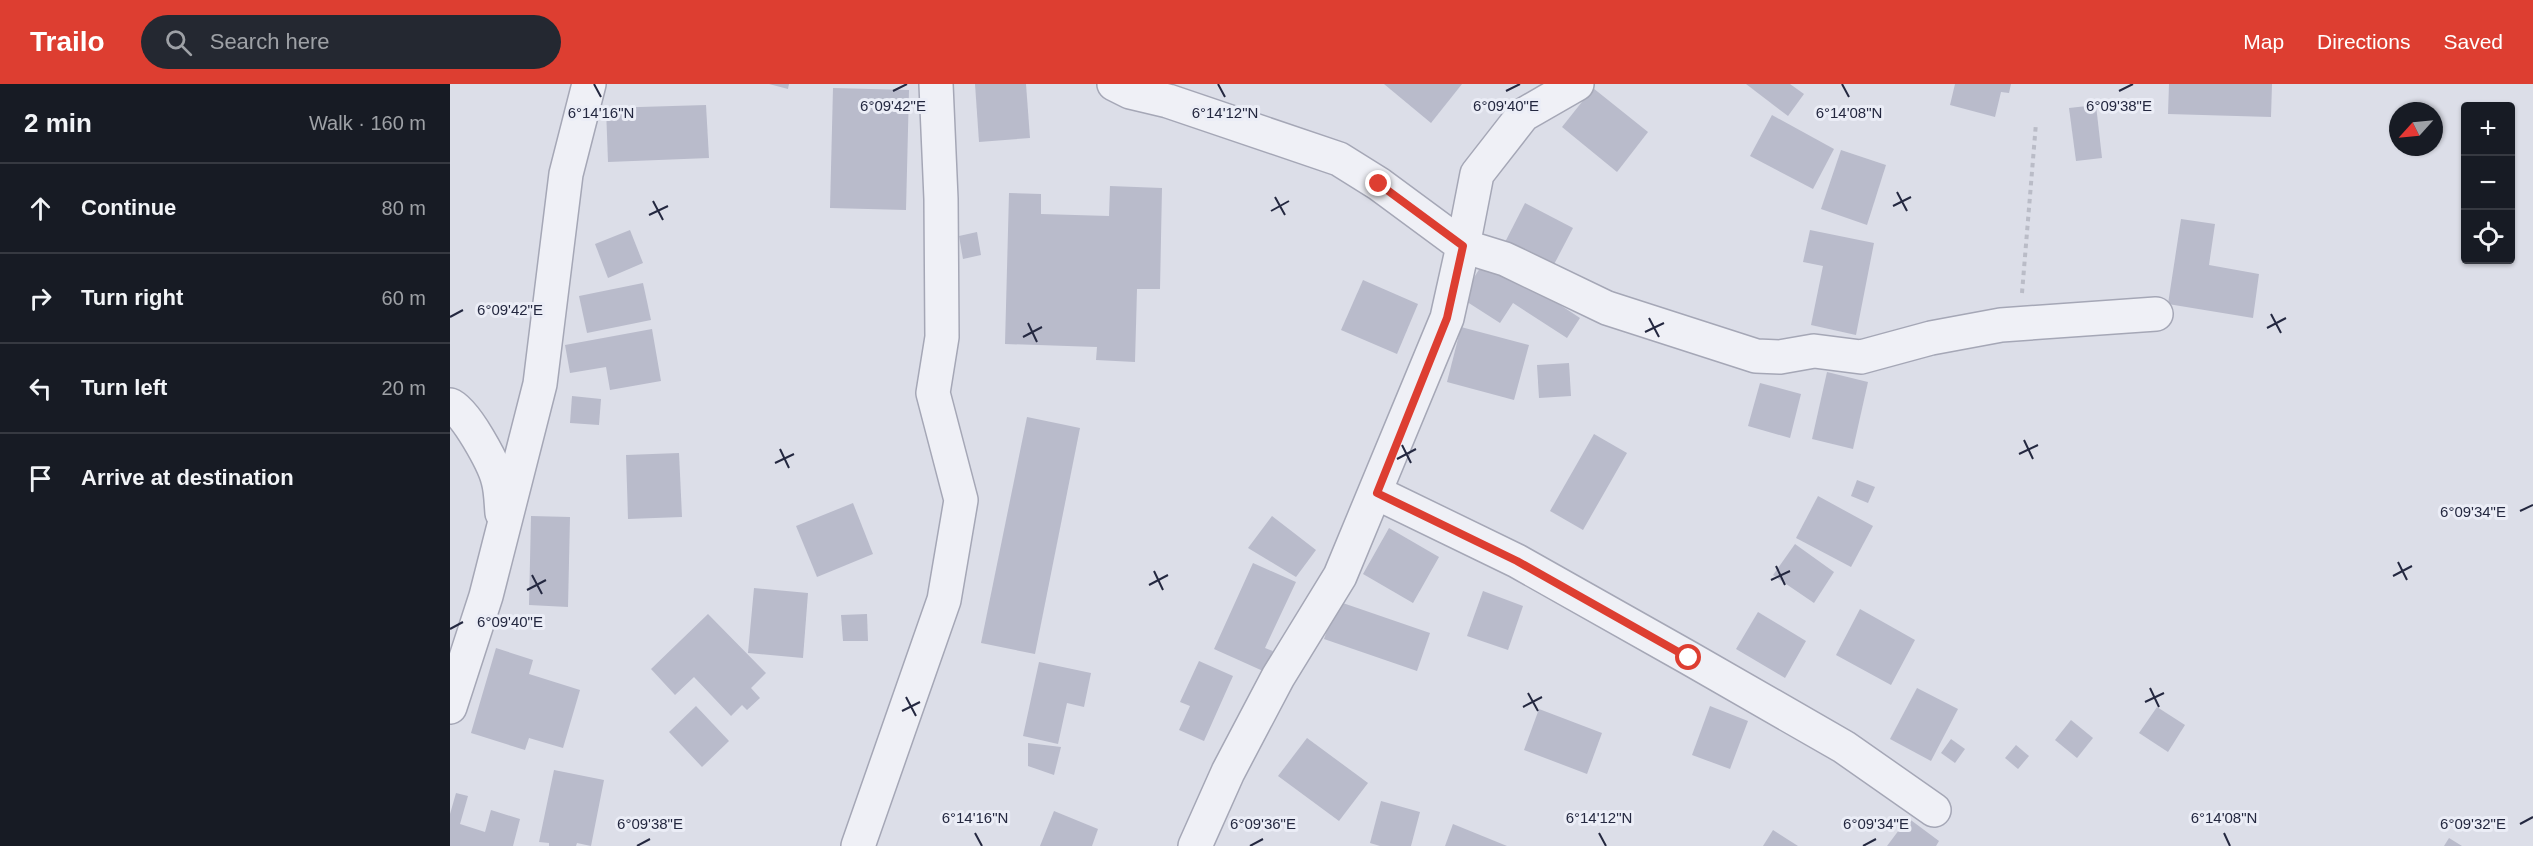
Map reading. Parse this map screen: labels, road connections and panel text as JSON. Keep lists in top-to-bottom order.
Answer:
{
  "north": "bottom left",
  "page": {
    "header": "Trailo",
    "search": "Search here",
    "nav": ["Map", "Directions", "Saved"],
    "heading": ["2 min", "Walk · 160 m"],
    "map_buttons": ["+", "−"],
    "list": [
      ["Continue", "80 m"],
      ["Turn right", "60 m"],
      ["Turn left", "20 m"],
      "Arrive at destination"
    ]
  },
  "coordinates": [
    "6°09'42\"E",
    "6°09'40\"E",
    "6°09'38\"E",
    "6°14'16\"N",
    "6°14'12\"N",
    "6°14'08\"N",
    "6°09'34\"E",
    "6°09'32\"E",
    "6°09'36\"E"
  ]
}
